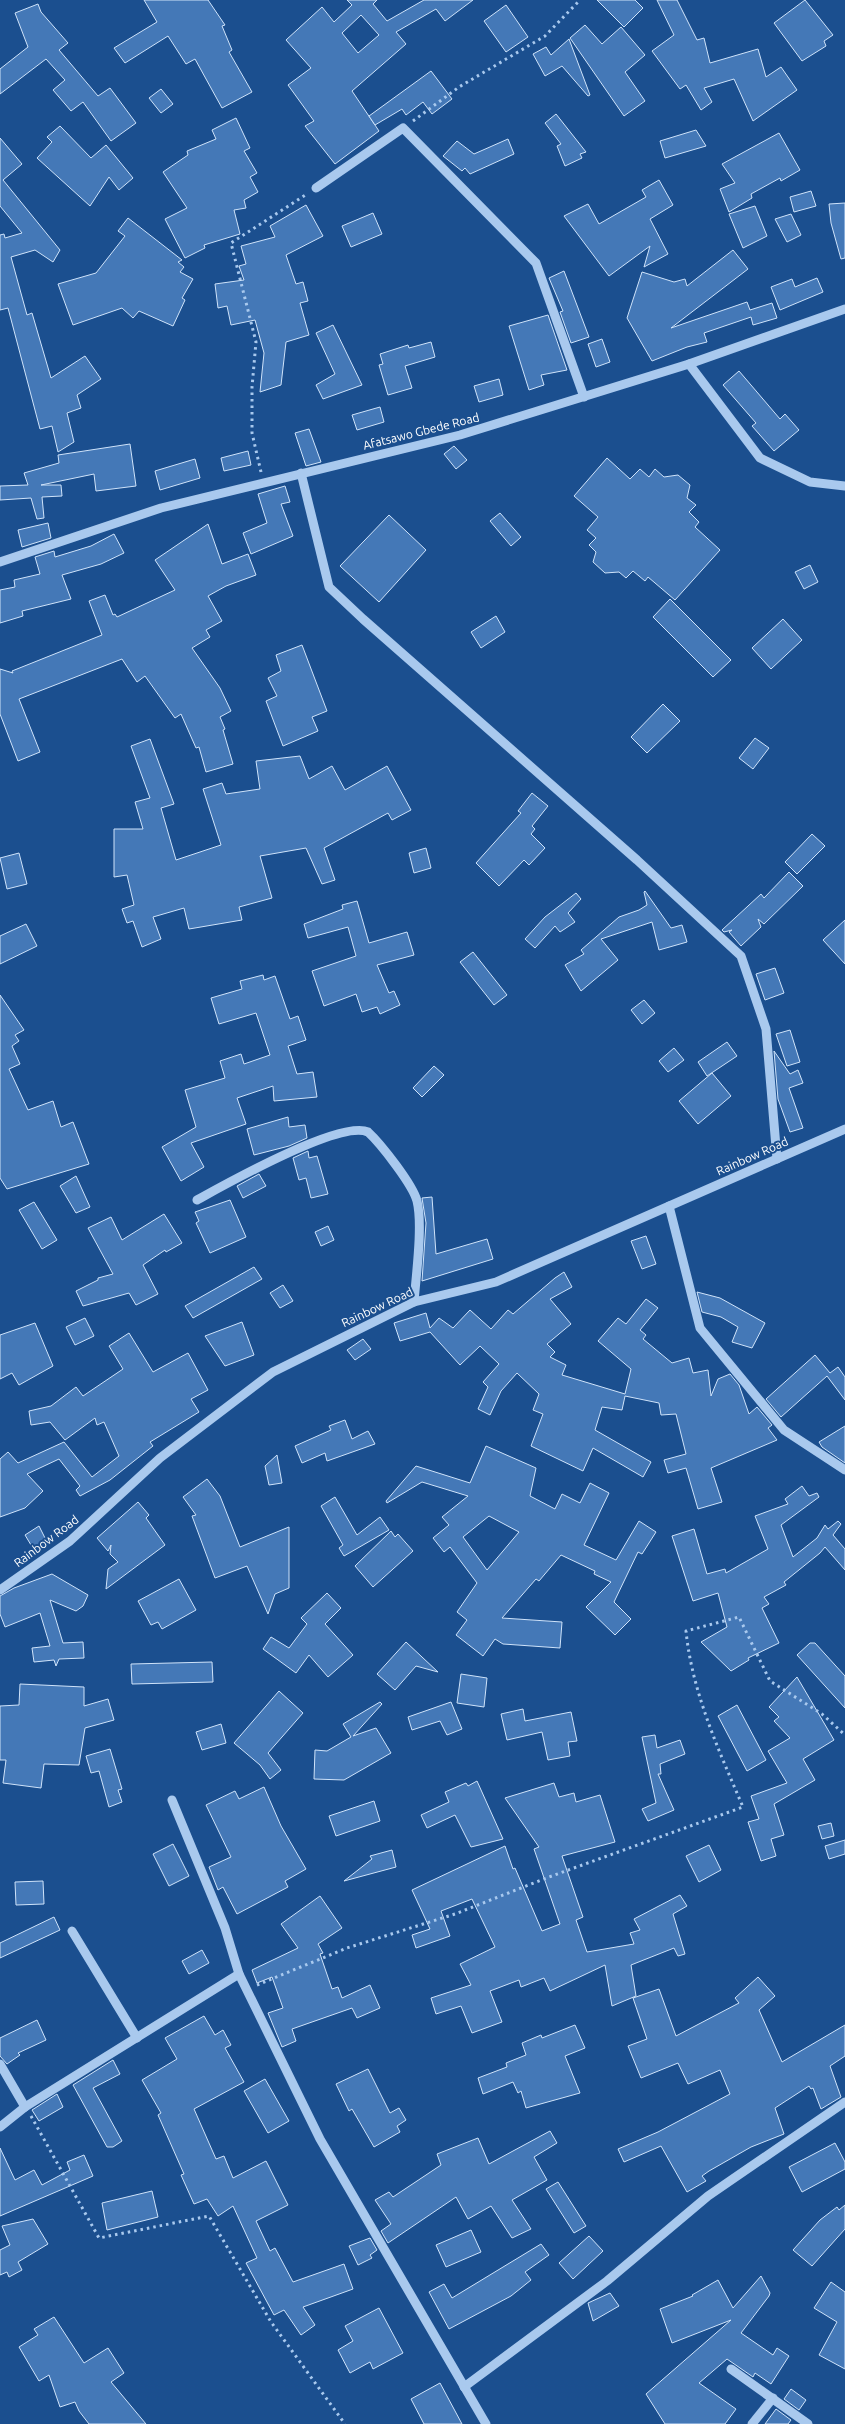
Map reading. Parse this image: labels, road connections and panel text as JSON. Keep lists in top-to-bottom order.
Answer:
{
  "streets": {
    "street": ["Afatsawo Gbede Road", "Rainbow Road"]
  }
}
